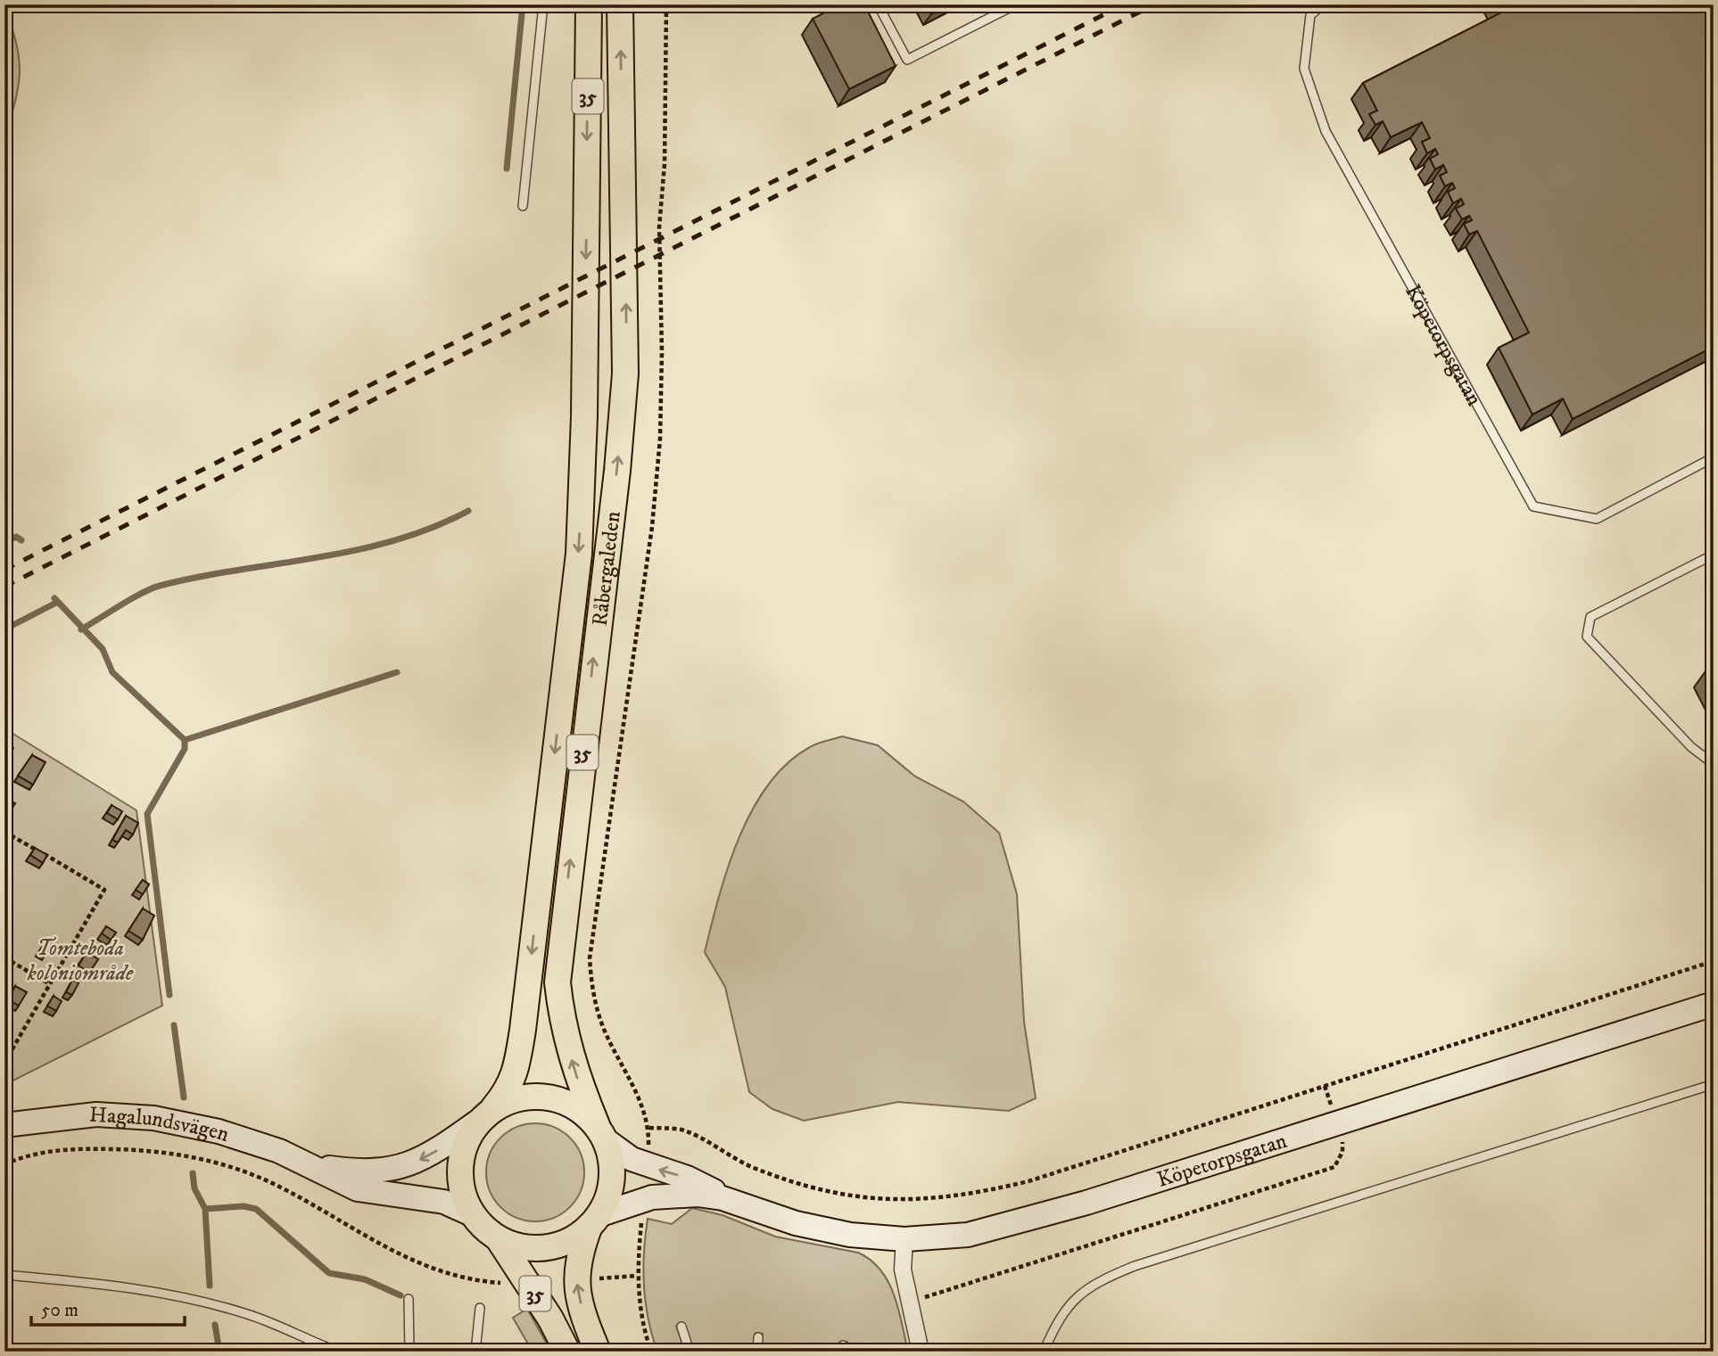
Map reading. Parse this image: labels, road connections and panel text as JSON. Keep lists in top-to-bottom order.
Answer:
{
  "streets": {
    "main road": ["35", "Råbergaleden"],
    "street": ["Köpetorpsgatan", "Hagalundsvägen"]
  },
  "crossings": [
    ["35", "Köpetorpsgatan"],
    ["35", "Råbergaleden"],
    ["35", "Hagalundsvägen"],
    ["Köpetorpsgatan", "Råbergaleden"],
    ["Köpetorpsgatan", "Hagalundsvägen"],
    ["Råbergaleden", "Hagalundsvägen"]
  ],
  "parks": ["Tomteboda koloniområde"],
  "scale_bar": "50 m"
}
